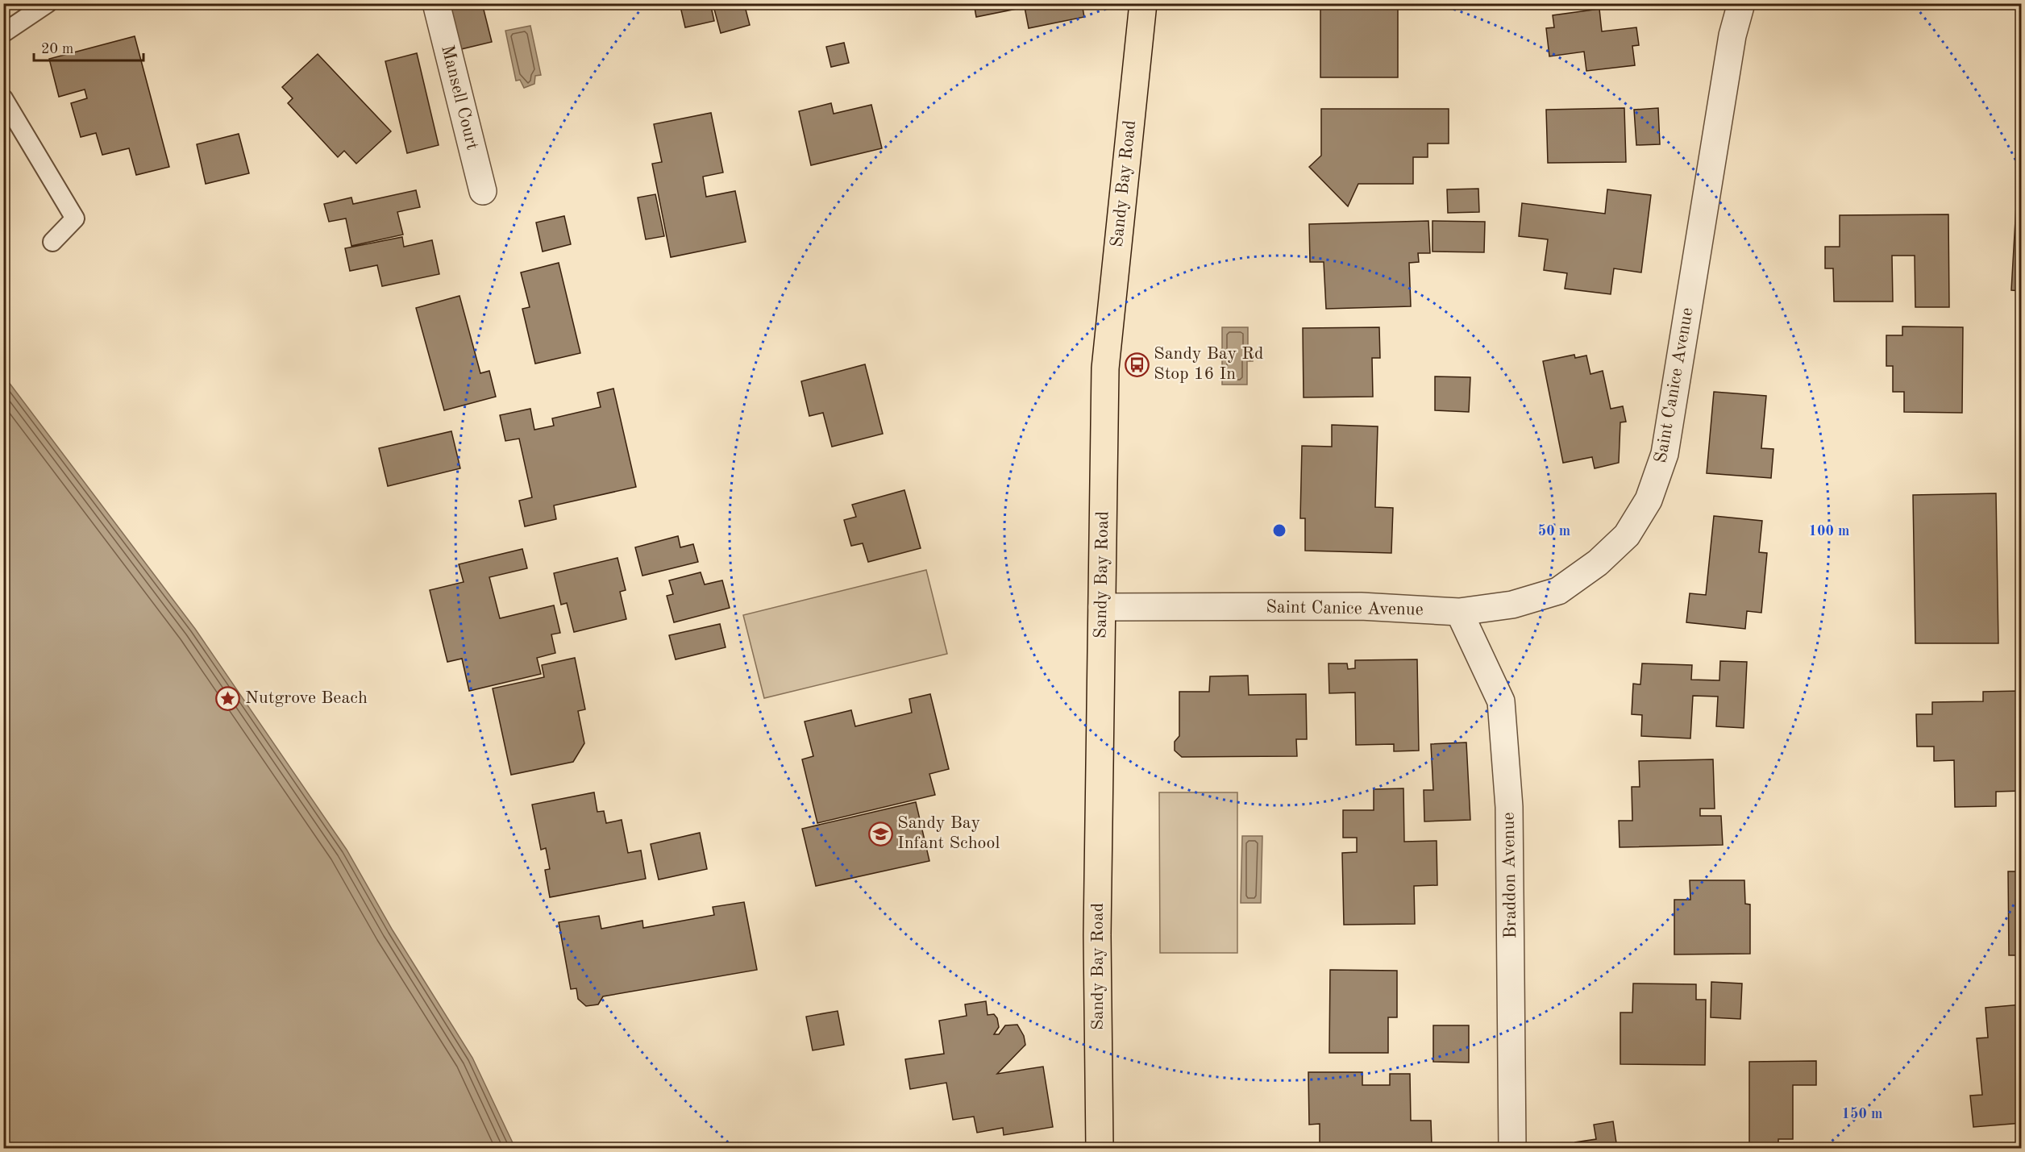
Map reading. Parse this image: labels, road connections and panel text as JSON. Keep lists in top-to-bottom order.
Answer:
{
  "streets": {
    "main road": ["Sandy Bay Road"],
    "street": ["Mansell Court", "Saint Canice Avenue", "Braddon Avenue"]
  },
  "crossings": [
    ["Sandy Bay Road", "Saint Canice Avenue"],
    ["Saint Canice Avenue", "Braddon Avenue"]
  ],
  "places": {
    "bus stop": ["Sandy Bay Rd Stop 16 In"],
    "place": ["Nutgrove Beach"],
    "school or university": ["Sandy Bay Infant School"]
  },
  "scale_bar": "20 m",
  "rings": ["50 m", "100 m", "150 m"]
}
